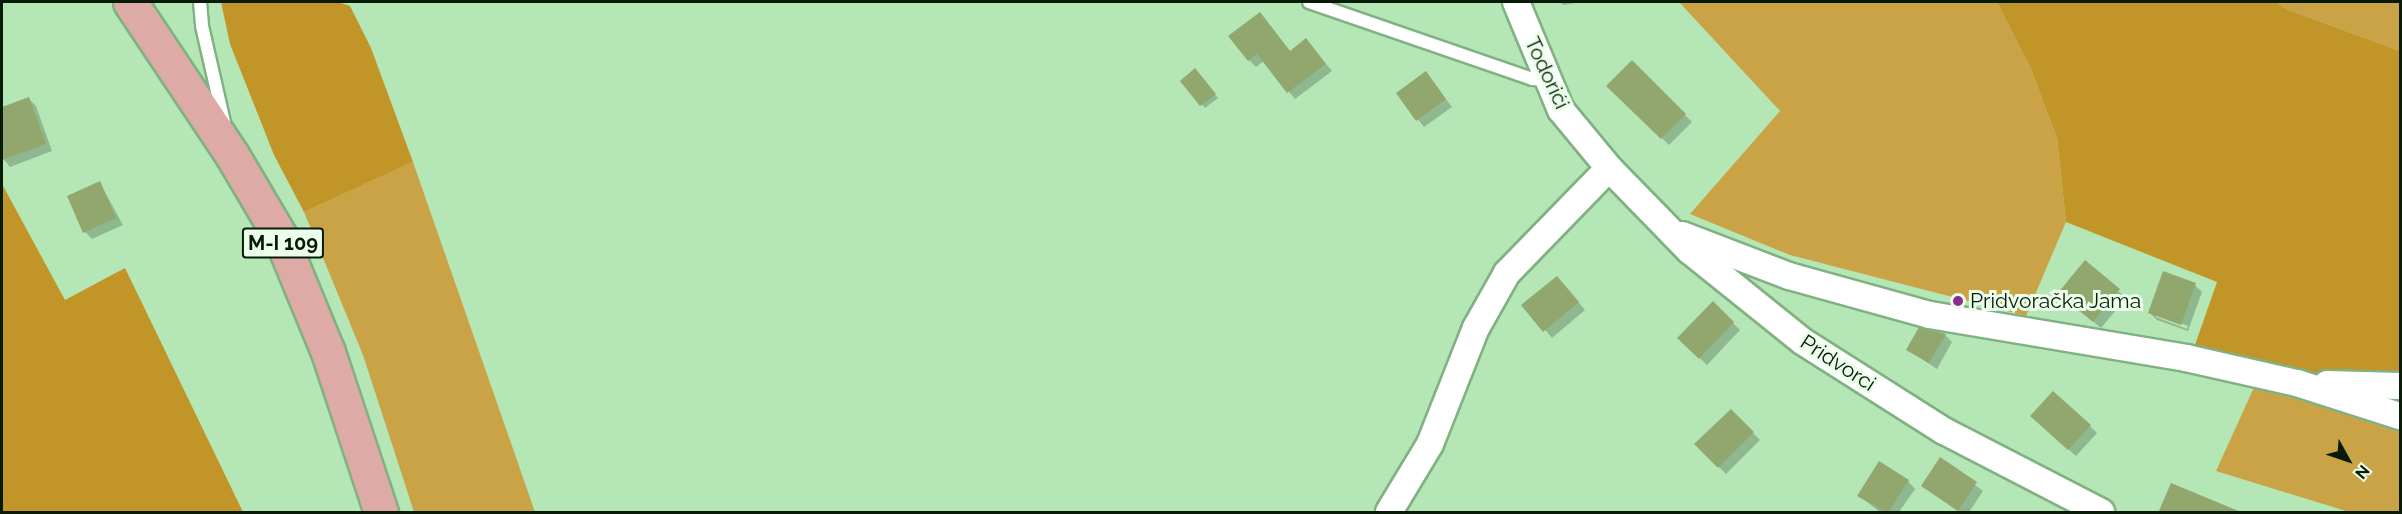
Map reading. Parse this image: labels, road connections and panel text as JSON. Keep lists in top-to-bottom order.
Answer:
{
  "streets": {
    "main road": ["M-I 109"],
    "street": ["Todorići", "Pridvorci"]
  },
  "crossings": [
    ["Todorići", "Pridvorci"]
  ],
  "places": ["Pridvoračka Jama"],
  "north": "bottom right"
}
